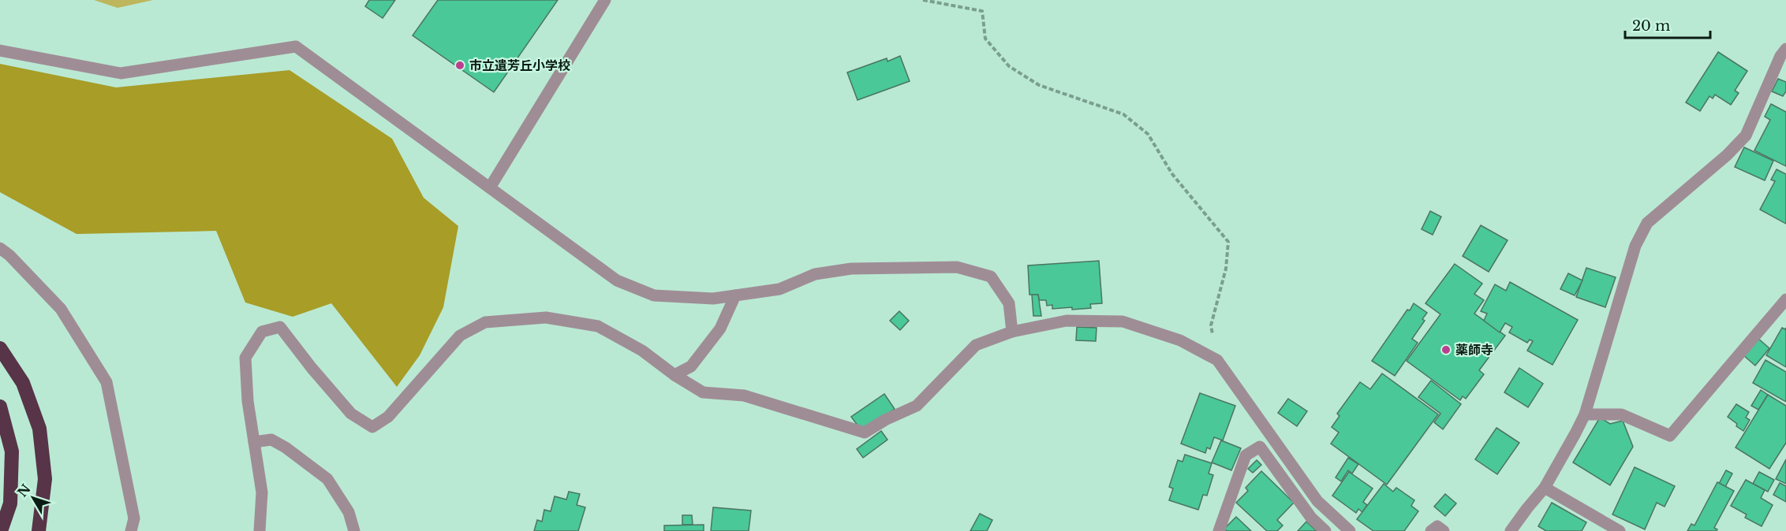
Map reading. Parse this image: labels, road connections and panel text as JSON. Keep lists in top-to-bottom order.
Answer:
{
  "places": ["市立遺芳丘小学校", "薬師寺"],
  "scale_bar": "20 m",
  "north": "top left"
}
